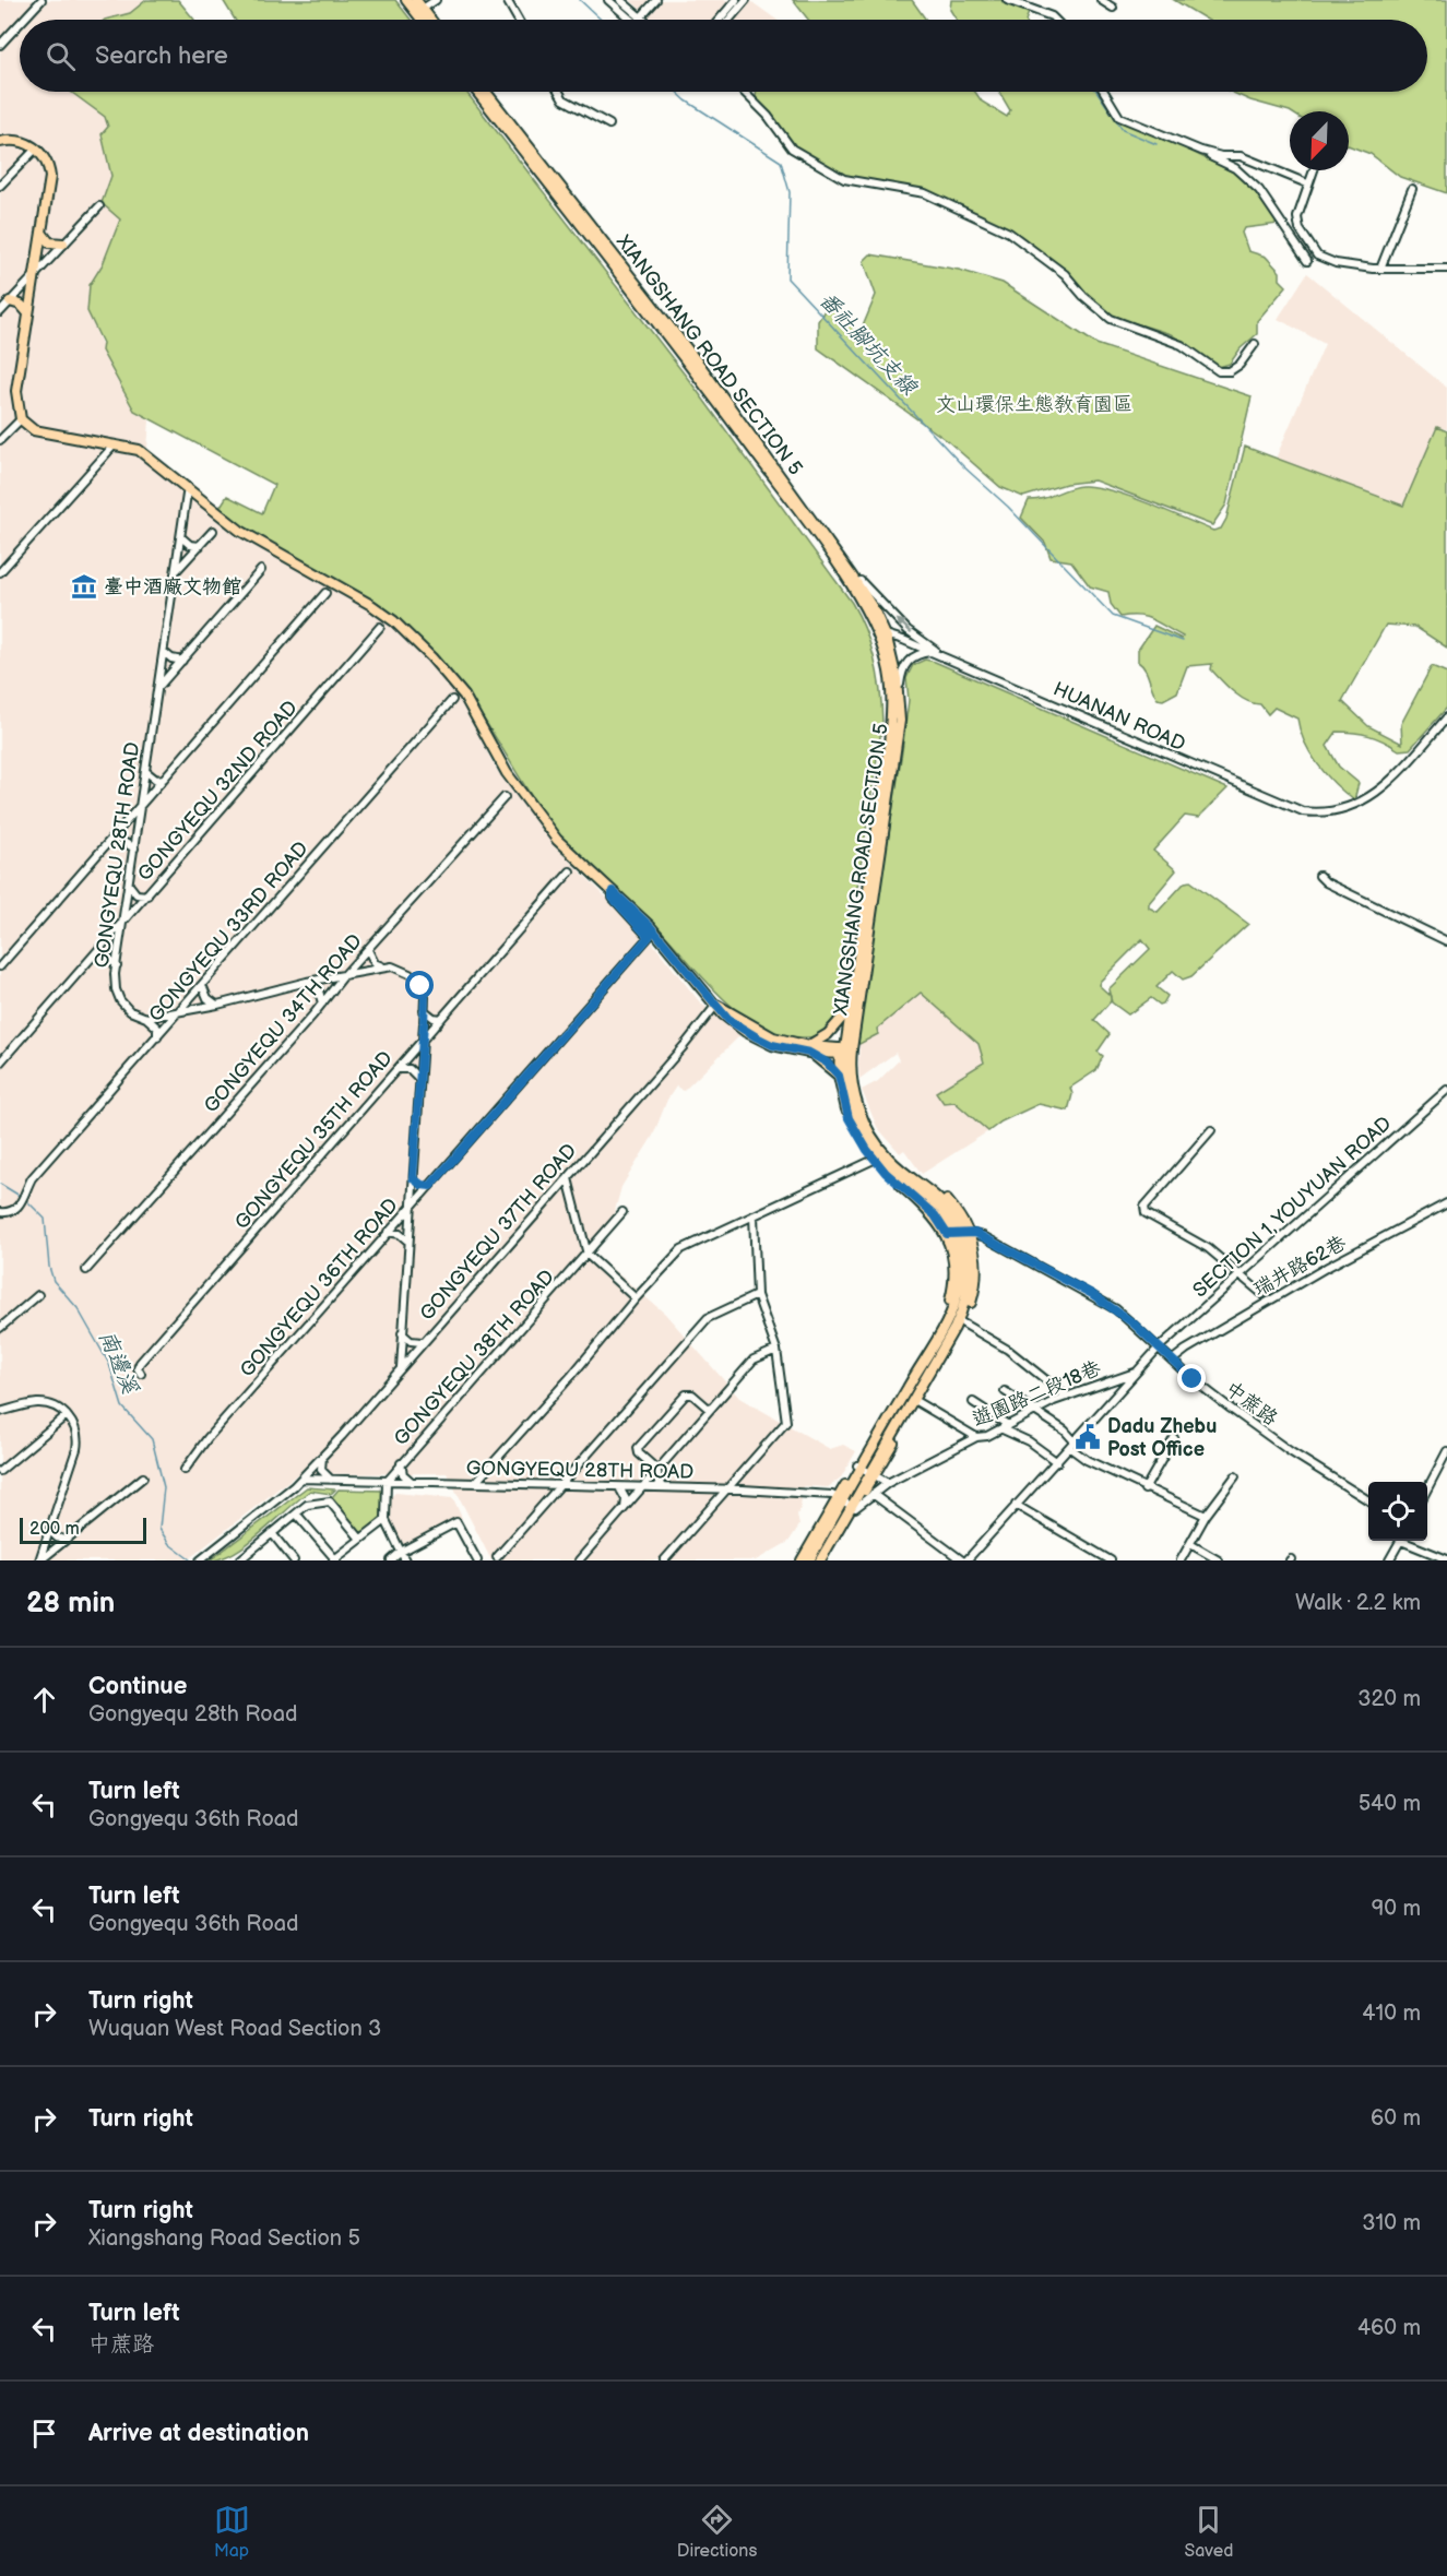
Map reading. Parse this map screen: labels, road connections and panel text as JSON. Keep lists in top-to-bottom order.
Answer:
{
  "streets": {
    "main road": ["XIANGSHANG ROAD SECTION 5"],
    "street": [
      "HUANAN ROAD",
      "GONGYEQU 32ND ROAD",
      "GONGYEQU 28TH ROAD",
      "GONGYEQU 33RD ROAD",
      "GONGYEQU 34TH ROAD",
      "GONGYEQU 35TH ROAD",
      "SECTION 1, YOUYUAN ROAD",
      "GONGYEQU 37TH ROAD",
      "瑞井路62巷",
      "GONGYEQU 36TH ROAD",
      "GONGYEQU 38TH ROAD",
      "遊園路二段18巷",
      "中蔗路"
    ]
  },
  "crossings": [
    ["XIANGSHANG ROAD SECTION 5", "HUANAN ROAD"],
    ["XIANGSHANG ROAD SECTION 5", "GONGYEQU 28TH ROAD"],
    ["XIANGSHANG ROAD SECTION 5", "遊園路二段18巷"],
    ["XIANGSHANG ROAD SECTION 5", "中蔗路"],
    ["GONGYEQU 32ND ROAD", "GONGYEQU 28TH ROAD"],
    ["GONGYEQU 28TH ROAD", "GONGYEQU 37TH ROAD"],
    ["GONGYEQU 28TH ROAD", "GONGYEQU 38TH ROAD"],
    ["GONGYEQU 28TH ROAD", "遊園路二段18巷"],
    ["SECTION 1, YOUYUAN ROAD", "遊園路二段18巷"],
    ["SECTION 1, YOUYUAN ROAD", "中蔗路"],
    ["瑞井路62巷", "中蔗路"]
  ],
  "water": ["番社腳坑支線", "南邊溪"],
  "parks": ["文山環保生態教育園區"],
  "places": {
    "museum": ["臺中酒廠文物館"],
    "public building": ["Dadu Zhebu Post Office"]
  },
  "scale_bar": "200 m",
  "north": "bottom left",
  "page": {
    "search": "Search here",
    "scale": "200 m",
    "heading": ["28 min", "Walk · 2.2 km"],
    "list": [
      ["Continue", "Gongyequ 28th Road", "320 m"],
      ["Turn left", "Gongyequ 36th Road", "540 m"],
      ["Turn left", "Gongyequ 36th Road", "90 m"],
      ["Turn right", "Wuquan West Road Section 3", "410 m"],
      ["Turn right", "60 m"],
      ["Turn right", "Xiangshang Road Section 5", "310 m"],
      ["Turn left", "中蔗路", "460 m"],
      "Arrive at destination"
    ],
    "nav": ["Map", "Directions", "Saved"]
  }
}
